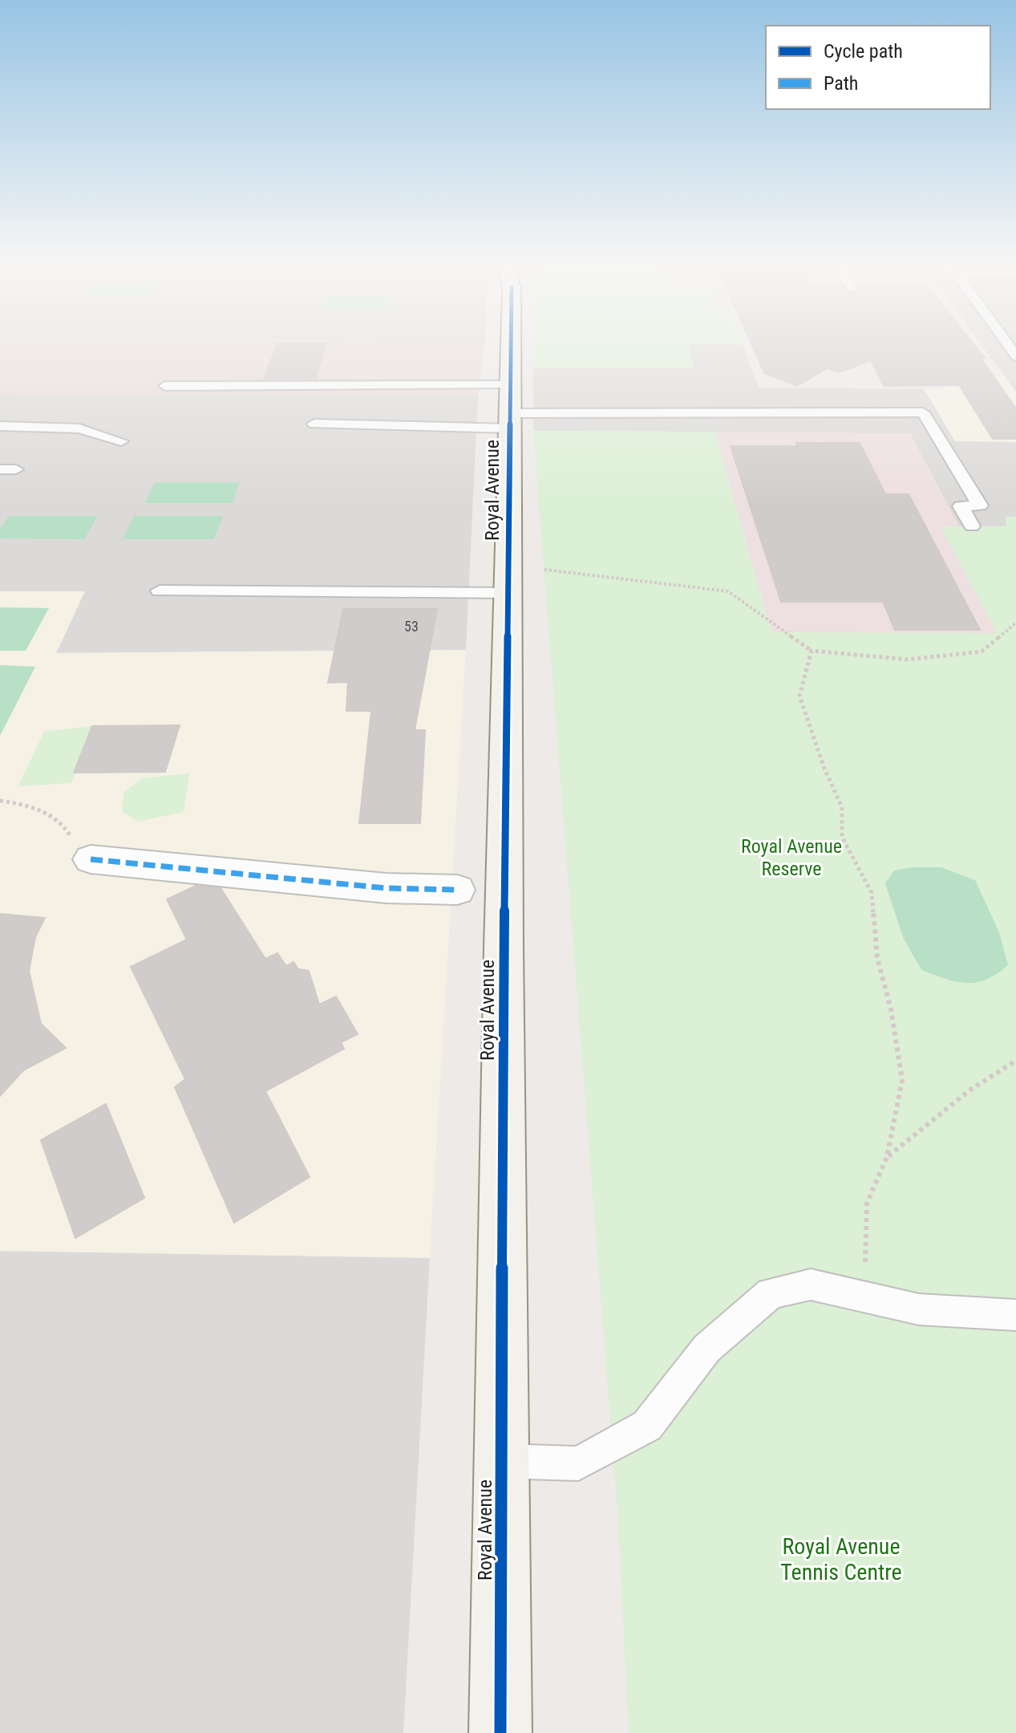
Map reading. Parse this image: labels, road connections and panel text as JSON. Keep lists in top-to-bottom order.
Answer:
{
  "streets": {
    "street": ["Royal Avenue"]
  },
  "parks": ["Royal Avenue Reserve", "Royal Avenue Tennis Centre"],
  "house_numbers": ["53"],
  "legend": ["Cycle path", "Path"]
}
